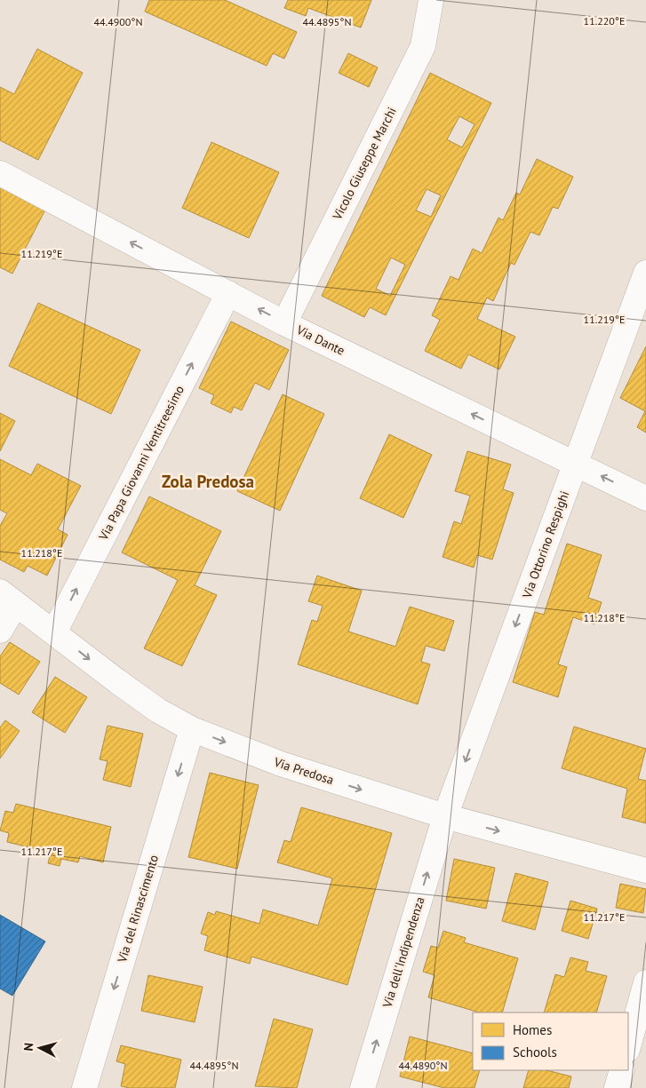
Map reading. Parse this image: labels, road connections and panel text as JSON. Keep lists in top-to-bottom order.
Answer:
{
  "streets": {
    "street": [
      "Vicolo Giuseppe Marchi",
      "Via Dante",
      "Via Papa Giovanni Ventitreesimo",
      "Via Ottorino Respighi",
      "Via Predosa",
      "Via del Rinascimento",
      "Via dell'Indipendenza"
    ]
  },
  "crossings": [
    ["Vicolo Giuseppe Marchi", "Via Dante"],
    ["Via Dante", "Via Papa Giovanni Ventitreesimo"],
    ["Via Dante", "Via Ottorino Respighi"],
    ["Via Papa Giovanni Ventitreesimo", "Via Predosa"],
    ["Via Ottorino Respighi", "Via Predosa"],
    ["Via Ottorino Respighi", "Via dell'Indipendenza"],
    ["Via Predosa", "Via del Rinascimento"],
    ["Via Predosa", "Via dell'Indipendenza"]
  ],
  "one_way": [
    "Via Dante",
    "Via Papa Giovanni Ventitreesimo",
    "Via Ottorino Respighi",
    "Via Predosa",
    "Via del Rinascimento",
    "Via dell'Indipendenza"
  ],
  "districts": ["Zola Predosa"],
  "legend": ["Homes", "Schools"],
  "north": "left",
  "coordinates": [
    "11.220°E",
    "44.4900°N",
    "44.4895°N",
    "11.219°E",
    "11.218°E",
    "11.217°E",
    "44.4890°N"
  ]
}
